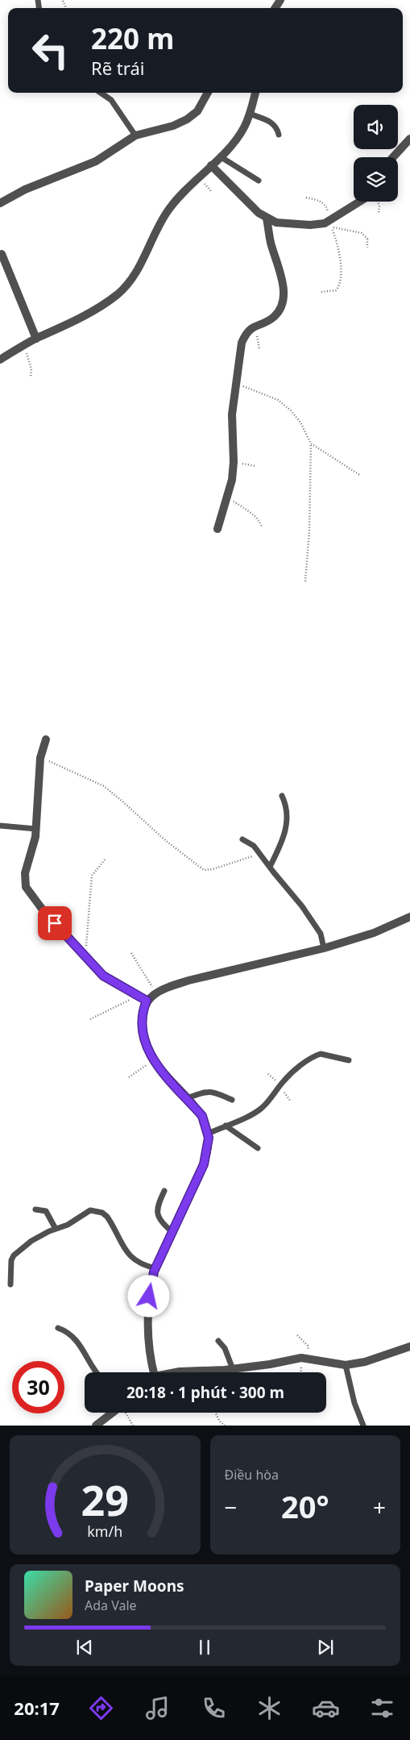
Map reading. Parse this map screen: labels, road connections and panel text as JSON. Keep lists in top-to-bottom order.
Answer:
{
  "page": {
    "turn": ["220 m", "Rẽ trái"],
    "limit": "30",
    "trip": "20:18 · 1 phút · 300 m",
    "tile": "Điều hòa",
    "heat": ["−", "20°", "+"],
    "song": ["Paper Moons", "Ada Vale"],
    "tabs": "20:17",
    "gauge": ["29", "km/h"]
  }
}
